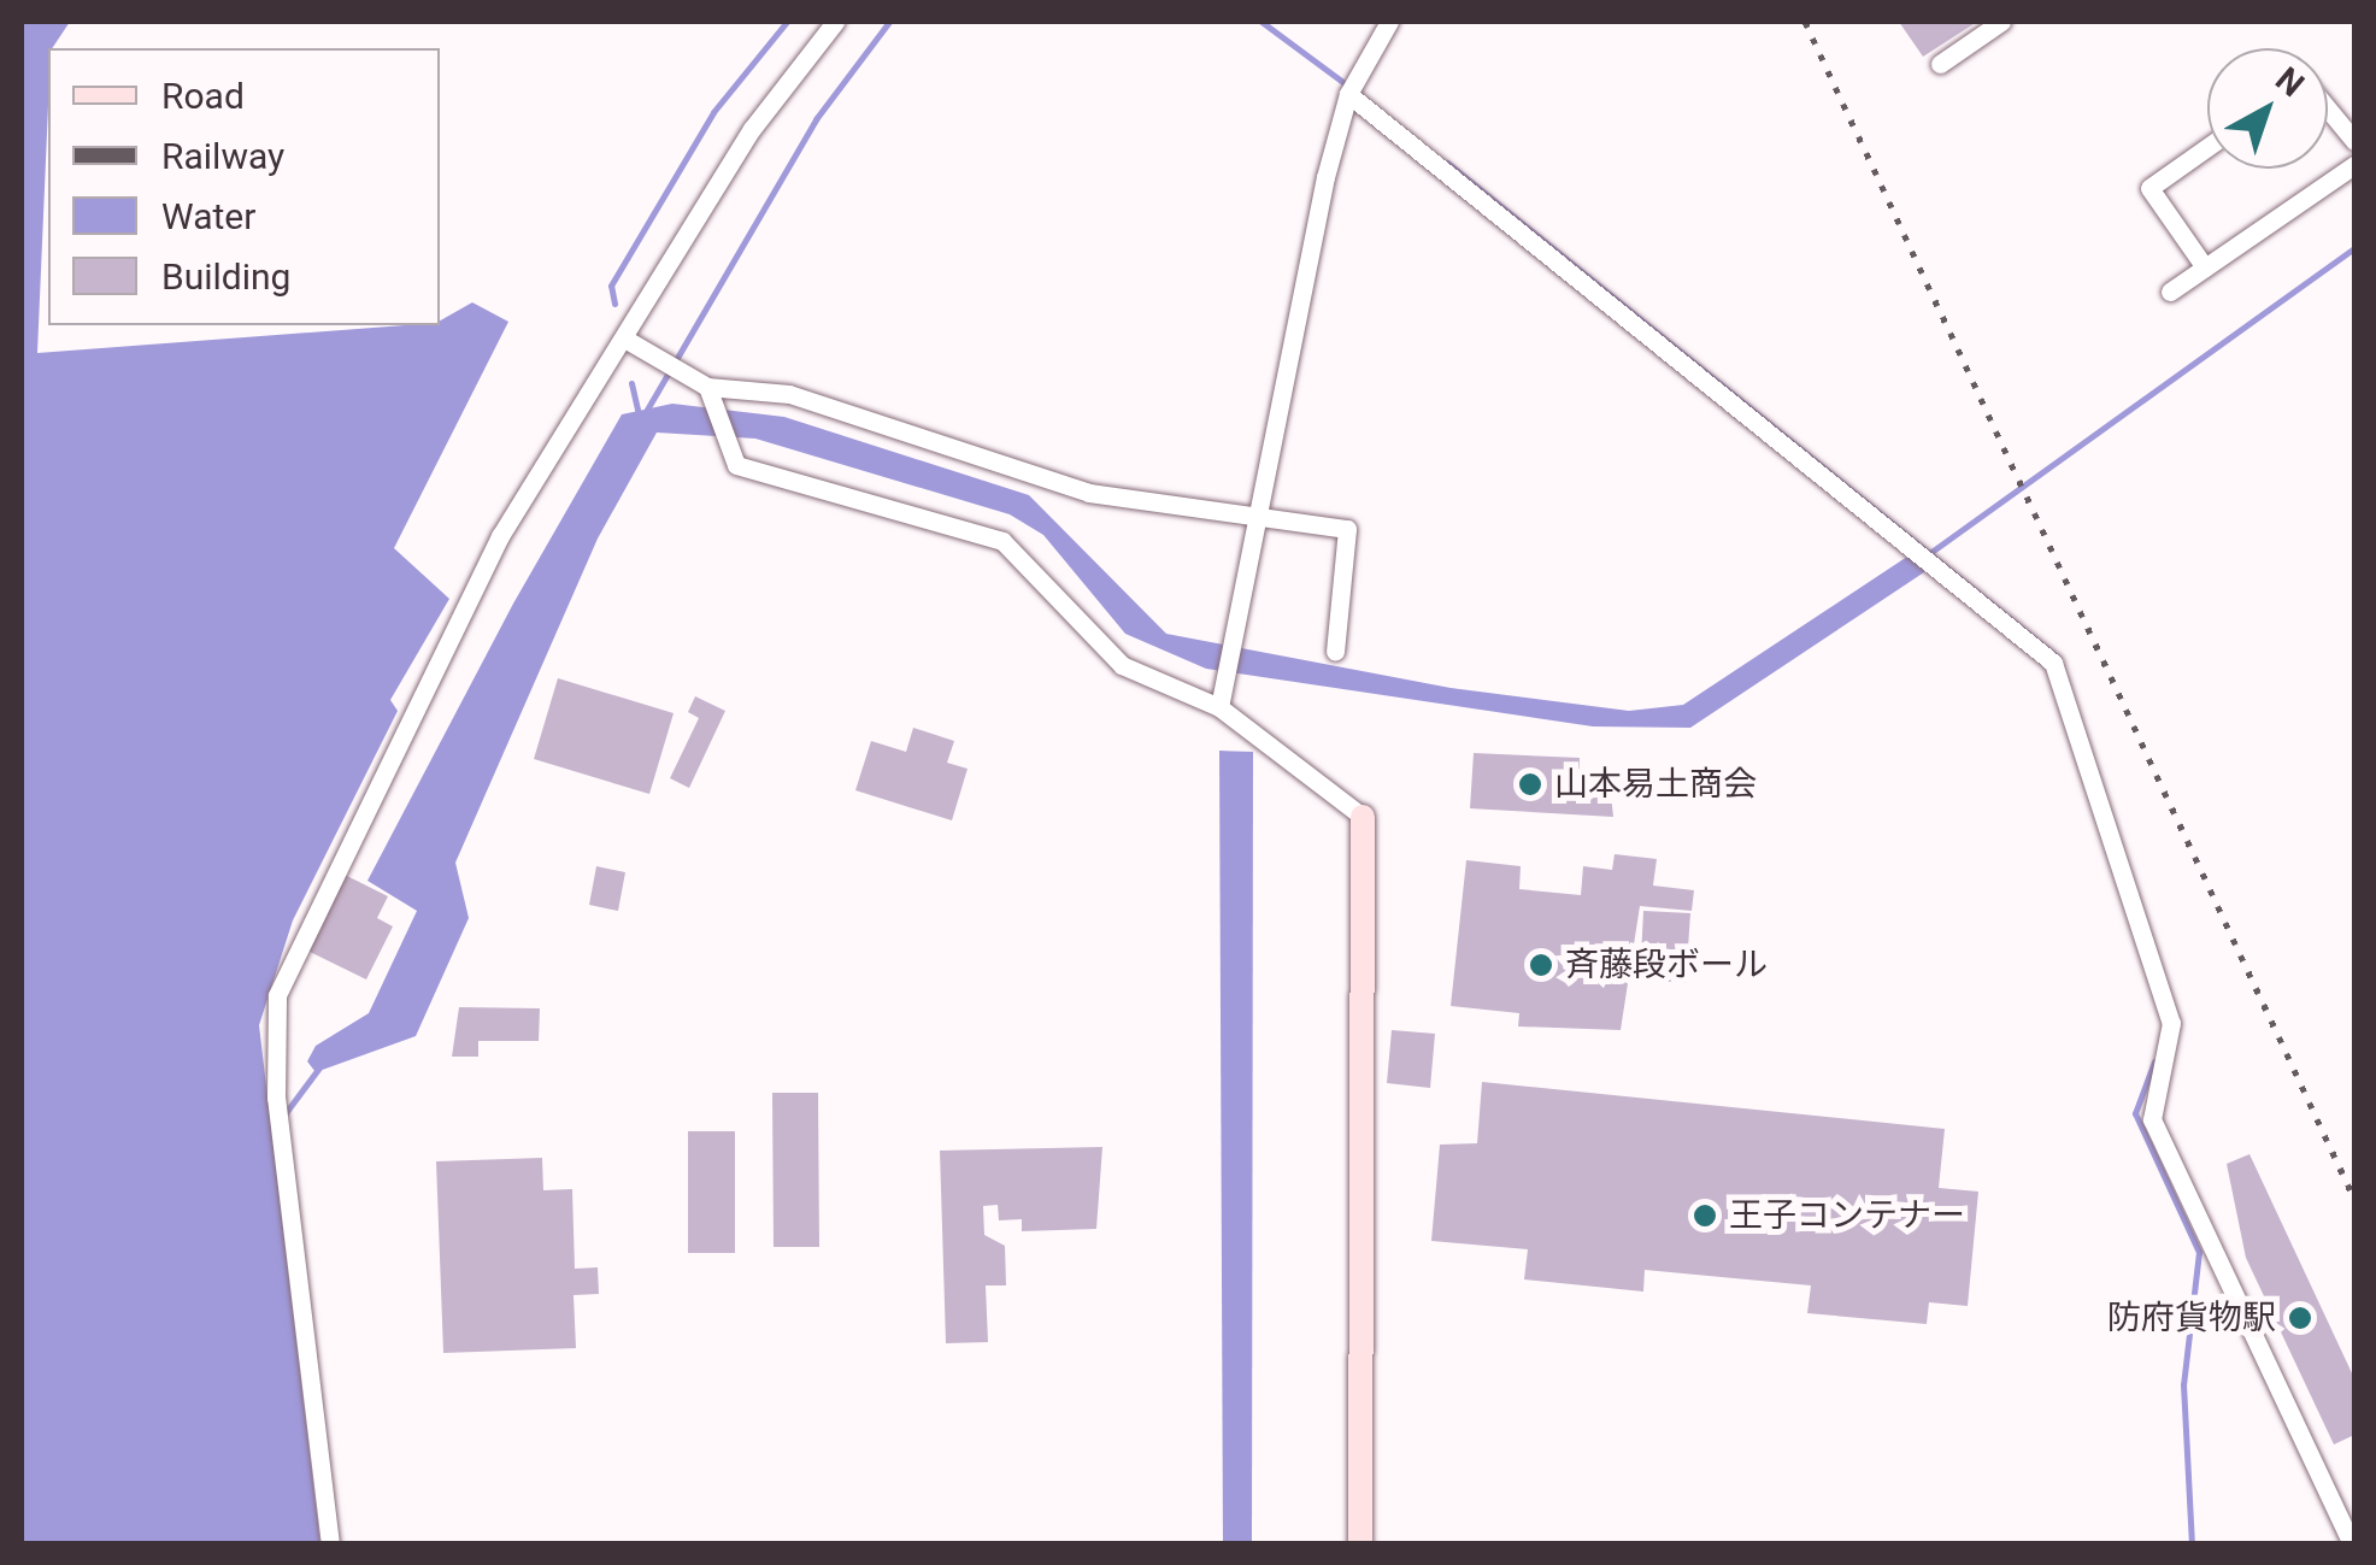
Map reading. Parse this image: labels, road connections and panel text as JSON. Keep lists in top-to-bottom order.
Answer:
{
  "places": [
    "山本易土商会",
    "斉藤段ボール",
    "王子コンテナー",
    "防府貨物駅"
  ],
  "legend": [
    "Road",
    "Railway",
    "Water",
    "Building"
  ],
  "north": "top right"
}
